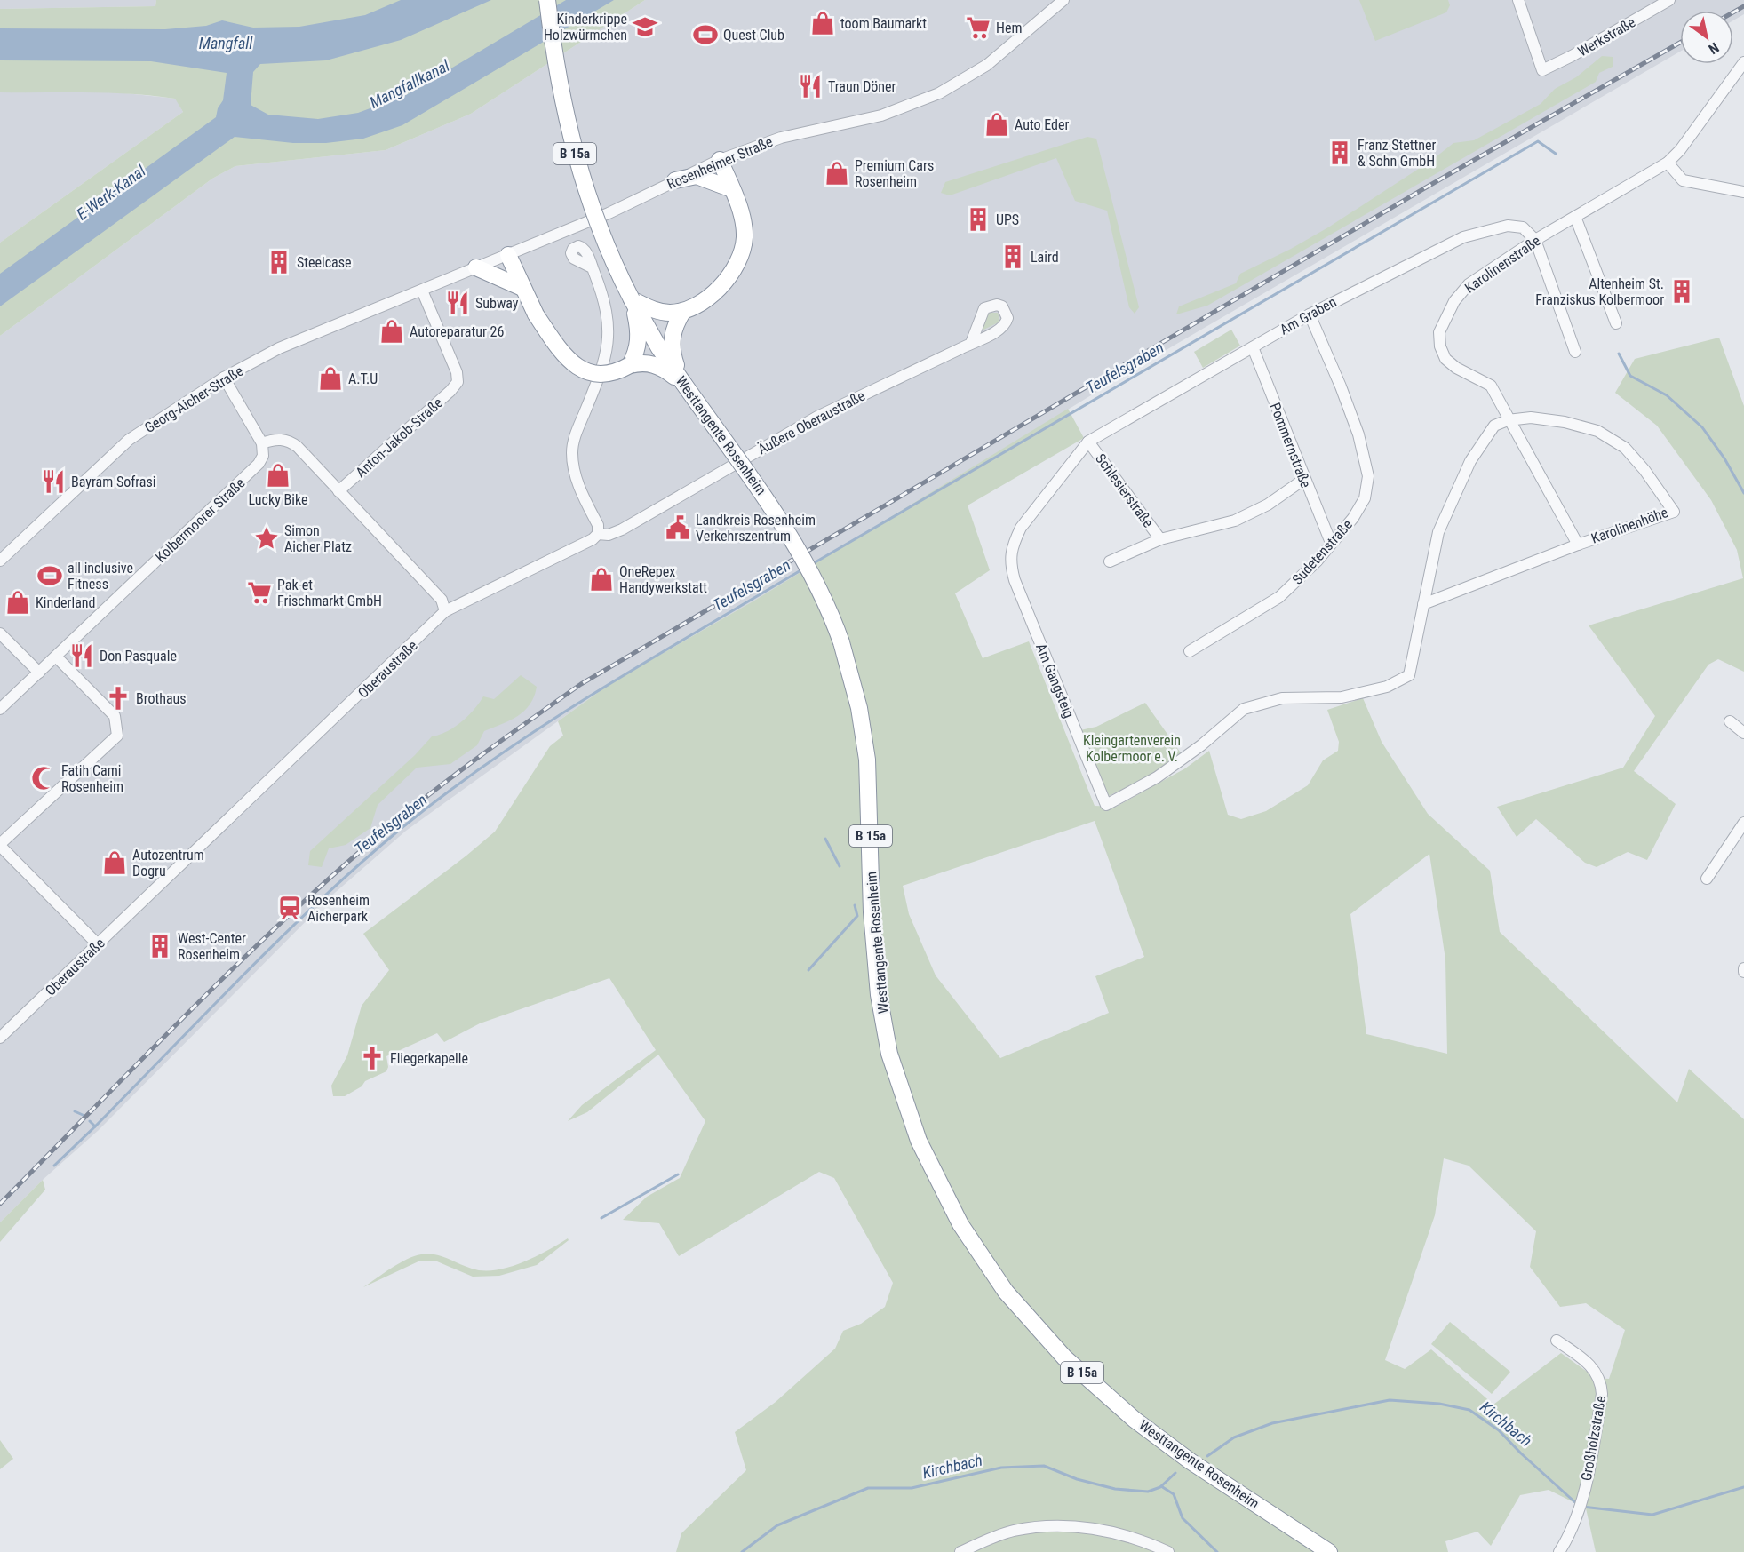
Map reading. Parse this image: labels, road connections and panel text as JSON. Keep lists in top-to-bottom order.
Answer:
{
  "streets": {
    "highway": ["B 15a", "Westtangente Rosenheim"],
    "street": [
      "Werkstraße",
      "Rosenheimer Straße",
      "Karolinenstraße",
      "Am Graben",
      "Georg-Aicher-Straße",
      "Äußere Oberaustraße",
      "Anton-Jakob-Straße",
      "Pommernstraße",
      "Schlesierstraße",
      "Kolbermoorer Straße",
      "Karolinenhöhe",
      "Sudetenstraße",
      "Oberaustraße",
      "Am Gangsteig",
      "Großholzstraße"
    ]
  },
  "crossings": [
    ["Rosenheimer Straße", "Georg-Aicher-Straße"],
    ["Rosenheimer Straße", "Anton-Jakob-Straße"],
    ["Karolinenstraße", "Am Graben"],
    ["Karolinenstraße", "Karolinenhöhe"],
    ["Am Graben", "Pommernstraße"],
    ["Am Graben", "Schlesierstraße"],
    ["Am Graben", "Sudetenstraße"],
    ["Am Graben", "Am Gangsteig"],
    ["Georg-Aicher-Straße", "Anton-Jakob-Straße"],
    ["Äußere Oberaustraße", "Oberaustraße"],
    ["Pommernstraße", "Schlesierstraße"],
    ["Pommernstraße", "Sudetenstraße"],
    ["Schlesierstraße", "Am Gangsteig"],
    ["Karolinenhöhe", "Am Gangsteig"]
  ],
  "water": [
    "Mangfall",
    "Mangfallkanal",
    "E-Werk-Kanal",
    "Teufelsgraben",
    "Kirchbach"
  ],
  "parks": ["Kleingartenverein Kolbermoor e. V."],
  "places": {
    "shop": [
      "toom Baumarkt",
      "Auto Eder",
      "Premium Cars Rosenheim",
      "Autoreparatur 26",
      "A.T.U",
      "Lucky Bike",
      "OneRepex Handywerkstatt",
      "Kinderland",
      "Autozentrum Dogru"
    ],
    "school or university": ["Kinderkrippe Holzwürmchen"],
    "supermarket": ["Hem", "Pak-et Frischmarkt GmbH"],
    "sports": ["Quest Club", "all inclusive Fitness"],
    "restaurant": [
      "Traun Döner",
      "Subway",
      "Bayram Sofrasi",
      "Don Pasquale"
    ],
    "building": [
      "Franz Stettner & Sohn GmbH",
      "UPS",
      "Laird",
      "Steelcase",
      "Altenheim St. Franziskus Kolbermoor",
      "West-Center Rosenheim"
    ],
    "public building": ["Landkreis Rosenheim Verkehrszentrum"],
    "place": ["Simon Aicher Platz"],
    "church": ["Brothaus", "Fliegerkapelle"],
    "mosque": ["Fatih Cami Rosenheim"],
    "station": ["Rosenheim Aicherpark"]
  },
  "north": "bottom right"
}
